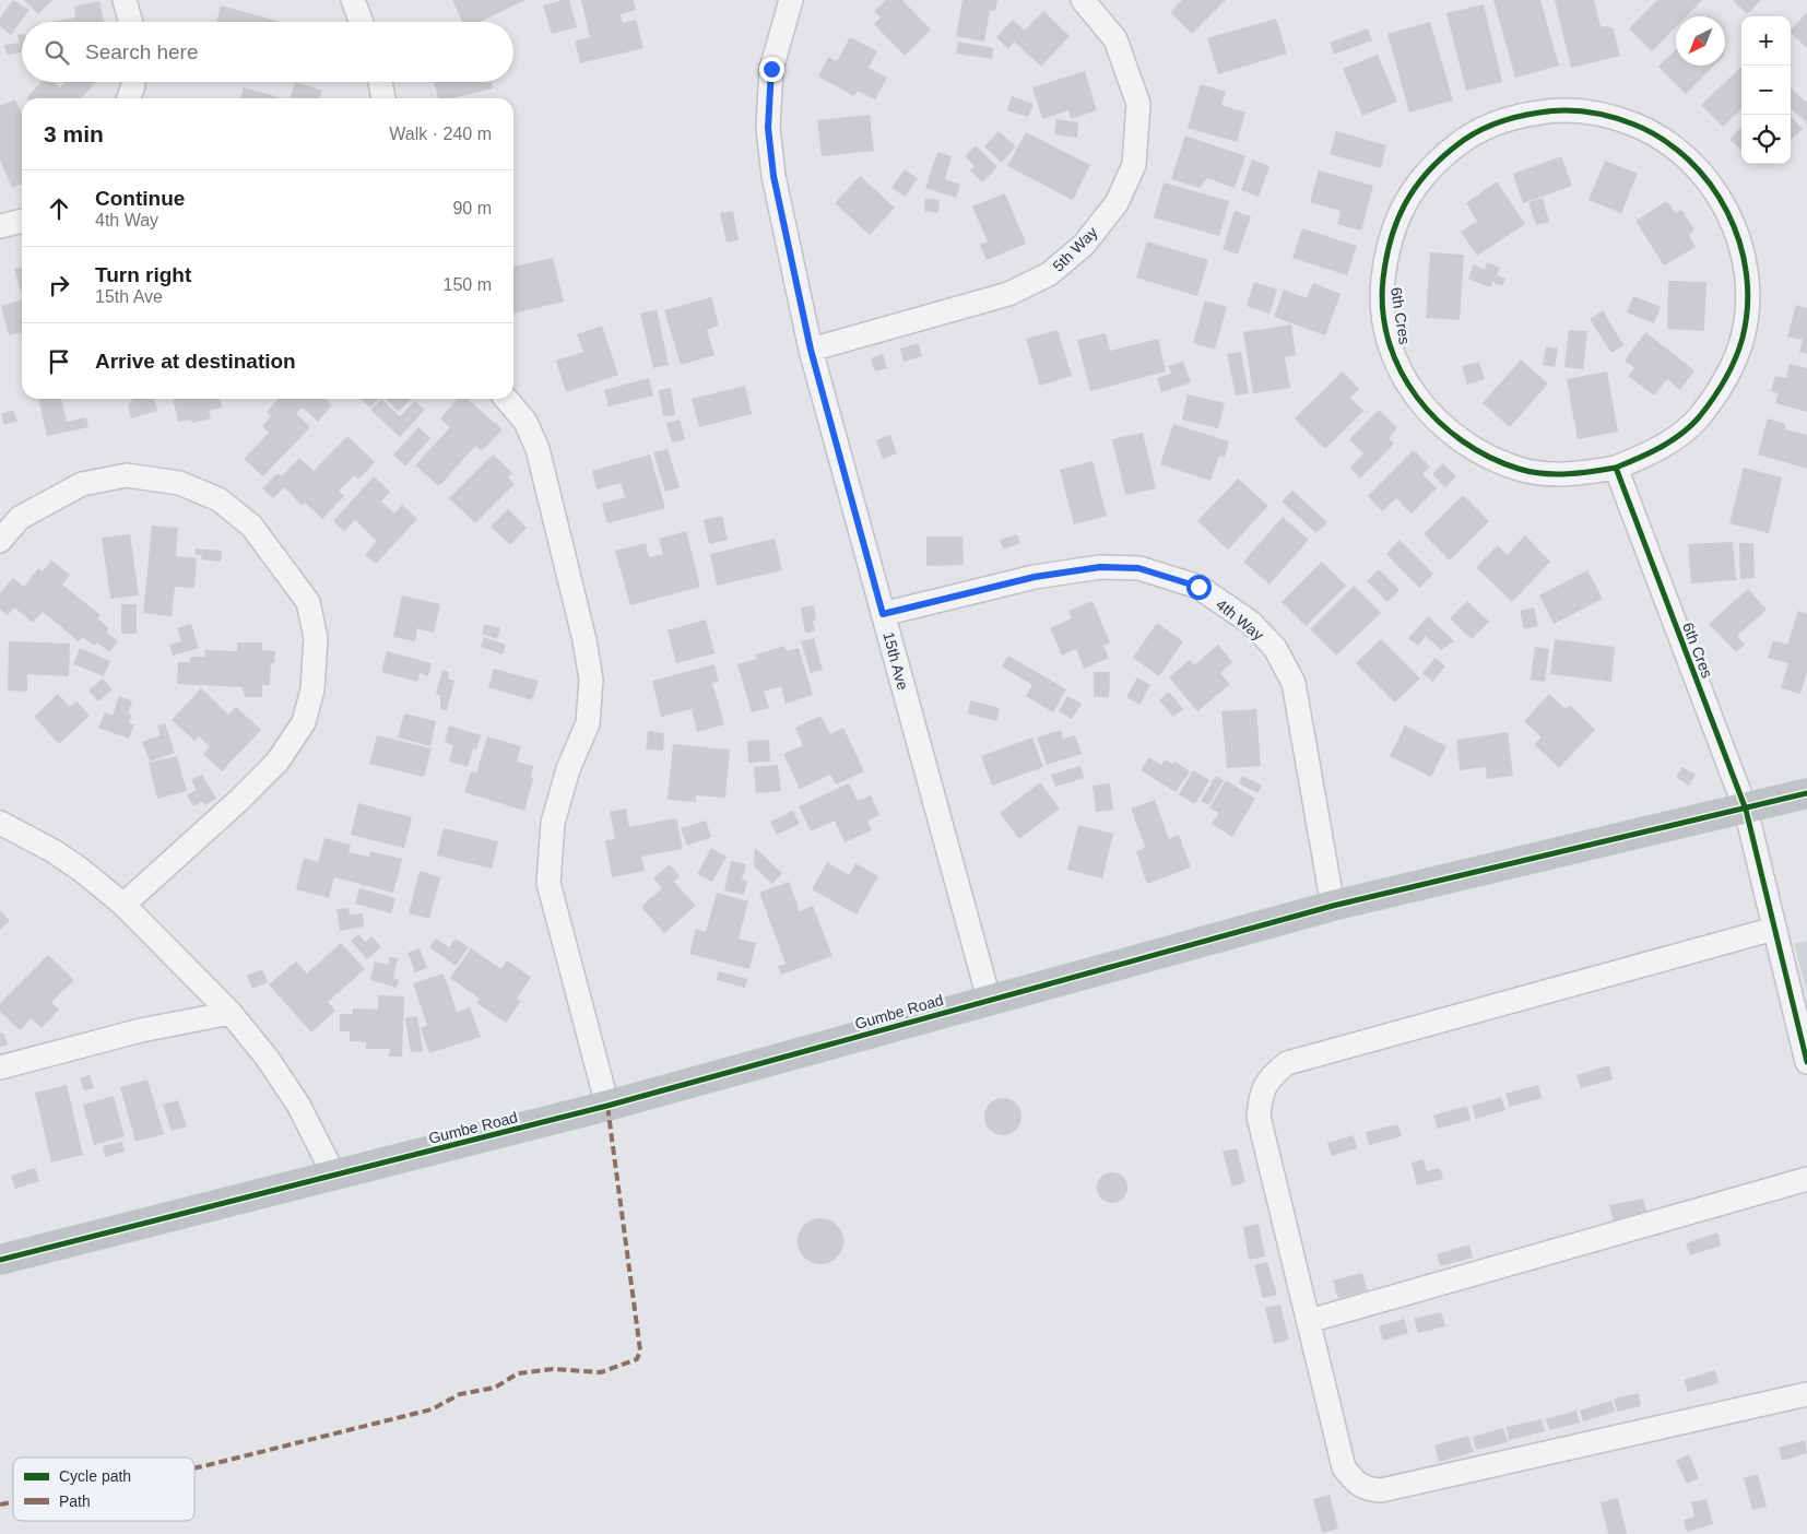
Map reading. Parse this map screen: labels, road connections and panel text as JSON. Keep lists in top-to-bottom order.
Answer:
{
  "streets": {
    "street": [
      "5th Way",
      "6th Cres",
      "4th Way",
      "15th Ave",
      "Gumbe Road"
    ]
  },
  "crossings": [
    ["5th Way", "15th Ave"],
    ["6th Cres", "Gumbe Road"],
    ["4th Way", "15th Ave"],
    ["4th Way", "Gumbe Road"],
    ["15th Ave", "Gumbe Road"]
  ],
  "legend": ["Cycle path", "Path"],
  "north": "bottom left",
  "page": {
    "map_buttons": ["+", "−"],
    "search": "Search here",
    "heading": ["3 min", "Walk · 240 m"],
    "list": [
      ["Continue", "4th Way", "90 m"],
      ["Turn right", "15th Ave", "150 m"],
      "Arrive at destination"
    ]
  }
}
